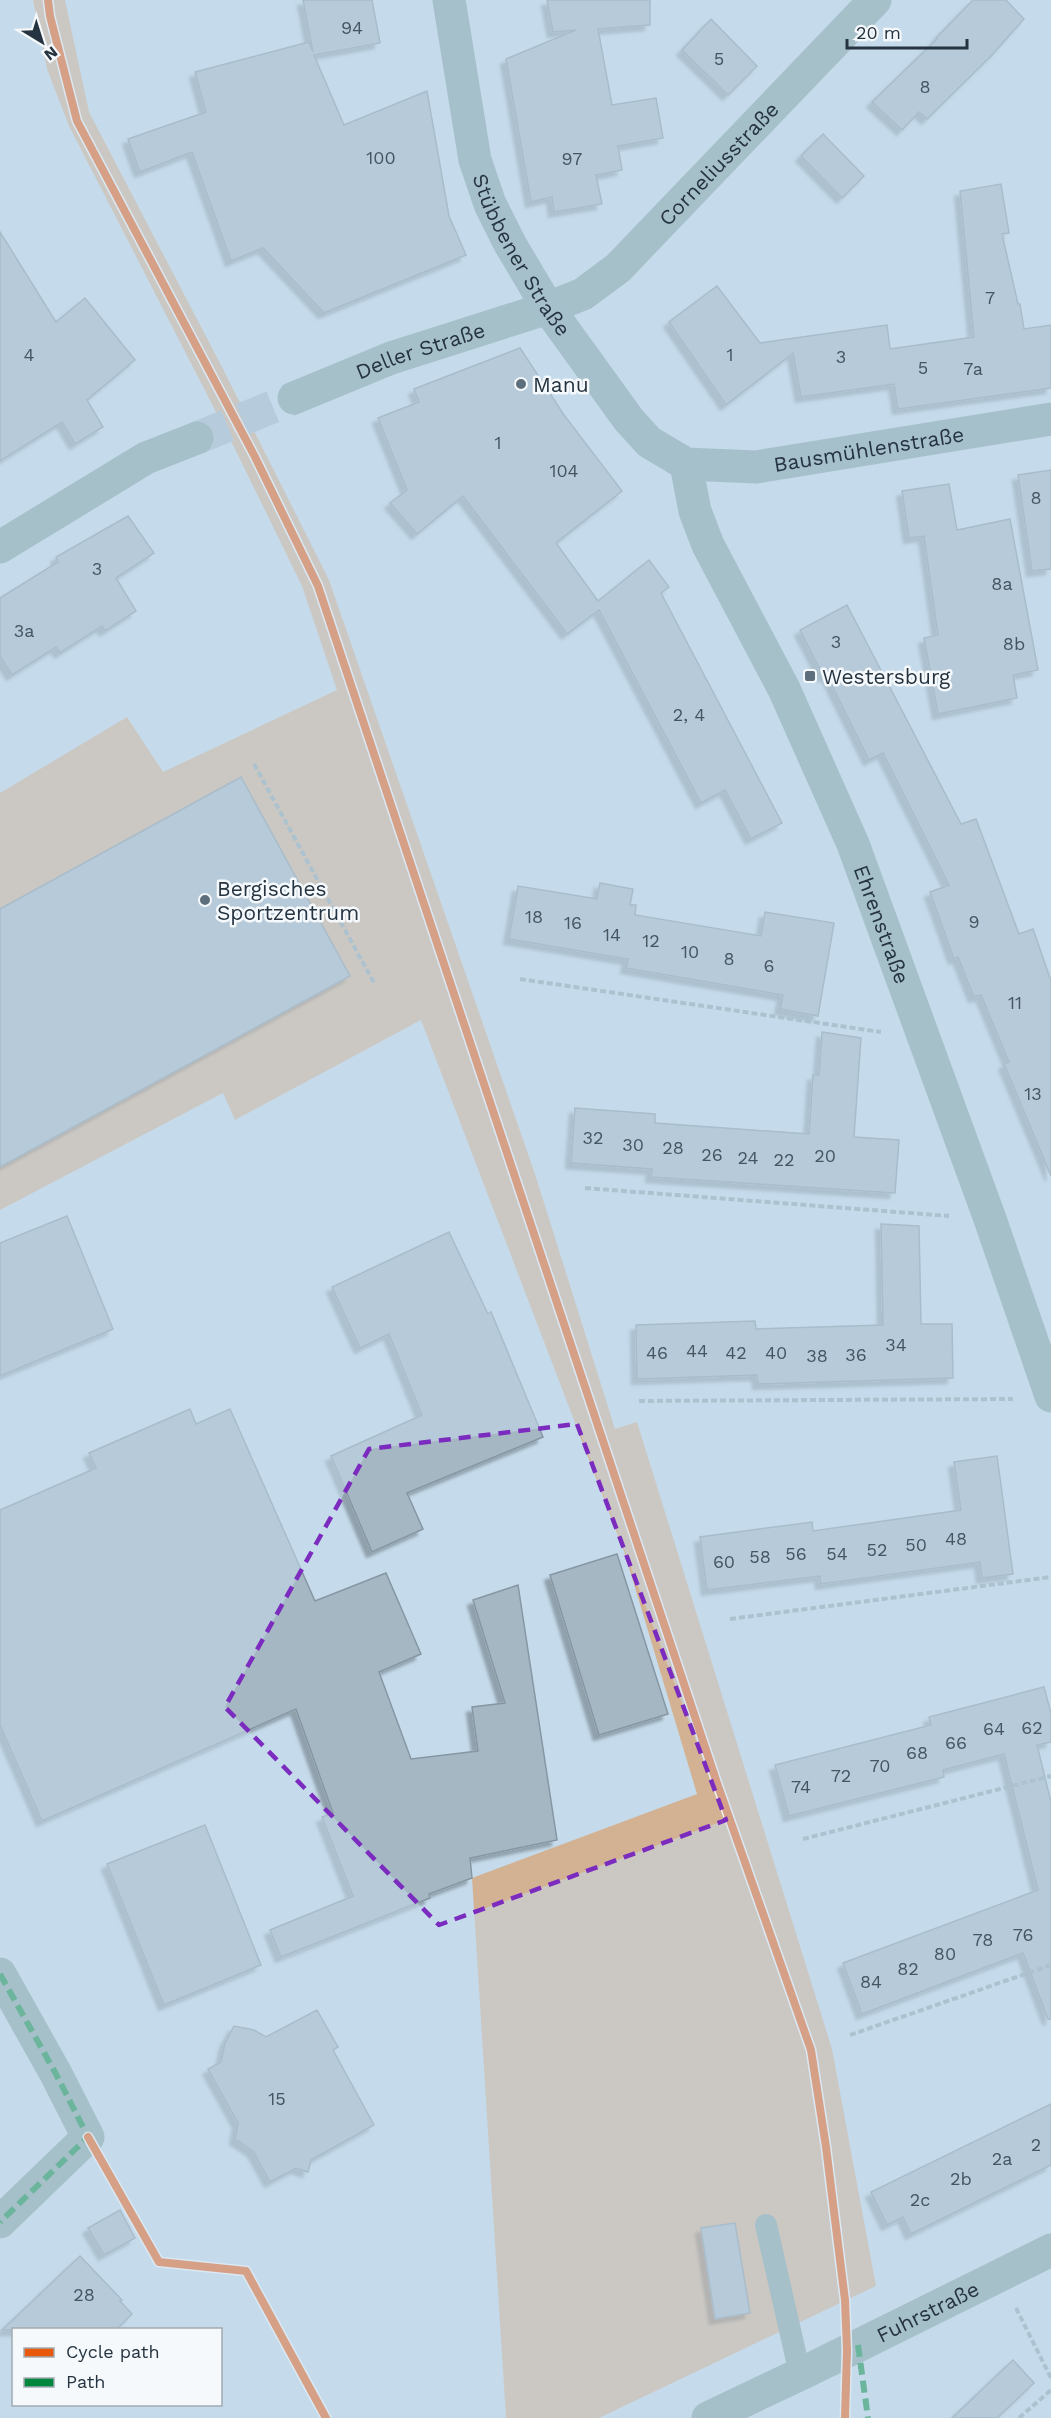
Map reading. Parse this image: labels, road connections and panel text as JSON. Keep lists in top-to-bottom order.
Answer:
{
  "streets": {
    "street": [
      "Corneliusstraße",
      "Stübbener Straße",
      "Deller Straße",
      "Bausmühlenstraße",
      "Ehrenstraße",
      "Fuhrstraße"
    ]
  },
  "crossings": [
    ["Corneliusstraße", "Stübbener Straße"],
    ["Corneliusstraße", "Deller Straße"],
    ["Stübbener Straße", "Deller Straße"],
    ["Stübbener Straße", "Bausmühlenstraße"],
    ["Stübbener Straße", "Ehrenstraße"],
    ["Bausmühlenstraße", "Ehrenstraße"]
  ],
  "places": {
    "other": ["Manu", "Bergisches Sportzentrum"],
    "transit": ["Westersburg"]
  },
  "house_numbers": [
    "94",
    "5",
    "8",
    "100",
    "97",
    "7",
    "4",
    "1",
    "3",
    "5",
    "7a",
    "1",
    "104",
    "8",
    "3",
    "8a",
    "3a",
    "3",
    "8b",
    "2, 4",
    "18",
    "9",
    "16",
    "14",
    "12",
    "10",
    "8",
    "6",
    "11",
    "13",
    "32",
    "30",
    "28",
    "26",
    "20",
    "24",
    "22",
    "34",
    "44",
    "46",
    "42",
    "40",
    "36",
    "38",
    "48",
    "50",
    "52",
    "56",
    "54",
    "58",
    "60",
    "62",
    "64",
    "66",
    "68",
    "70",
    "72",
    "74",
    "76",
    "78",
    "80",
    "82",
    "84",
    "15",
    "2",
    "2a",
    "2b",
    "2c",
    "28"
  ],
  "legend": ["Cycle path", "Path"],
  "scale_bar": "20 m",
  "north": "bottom right"
}
